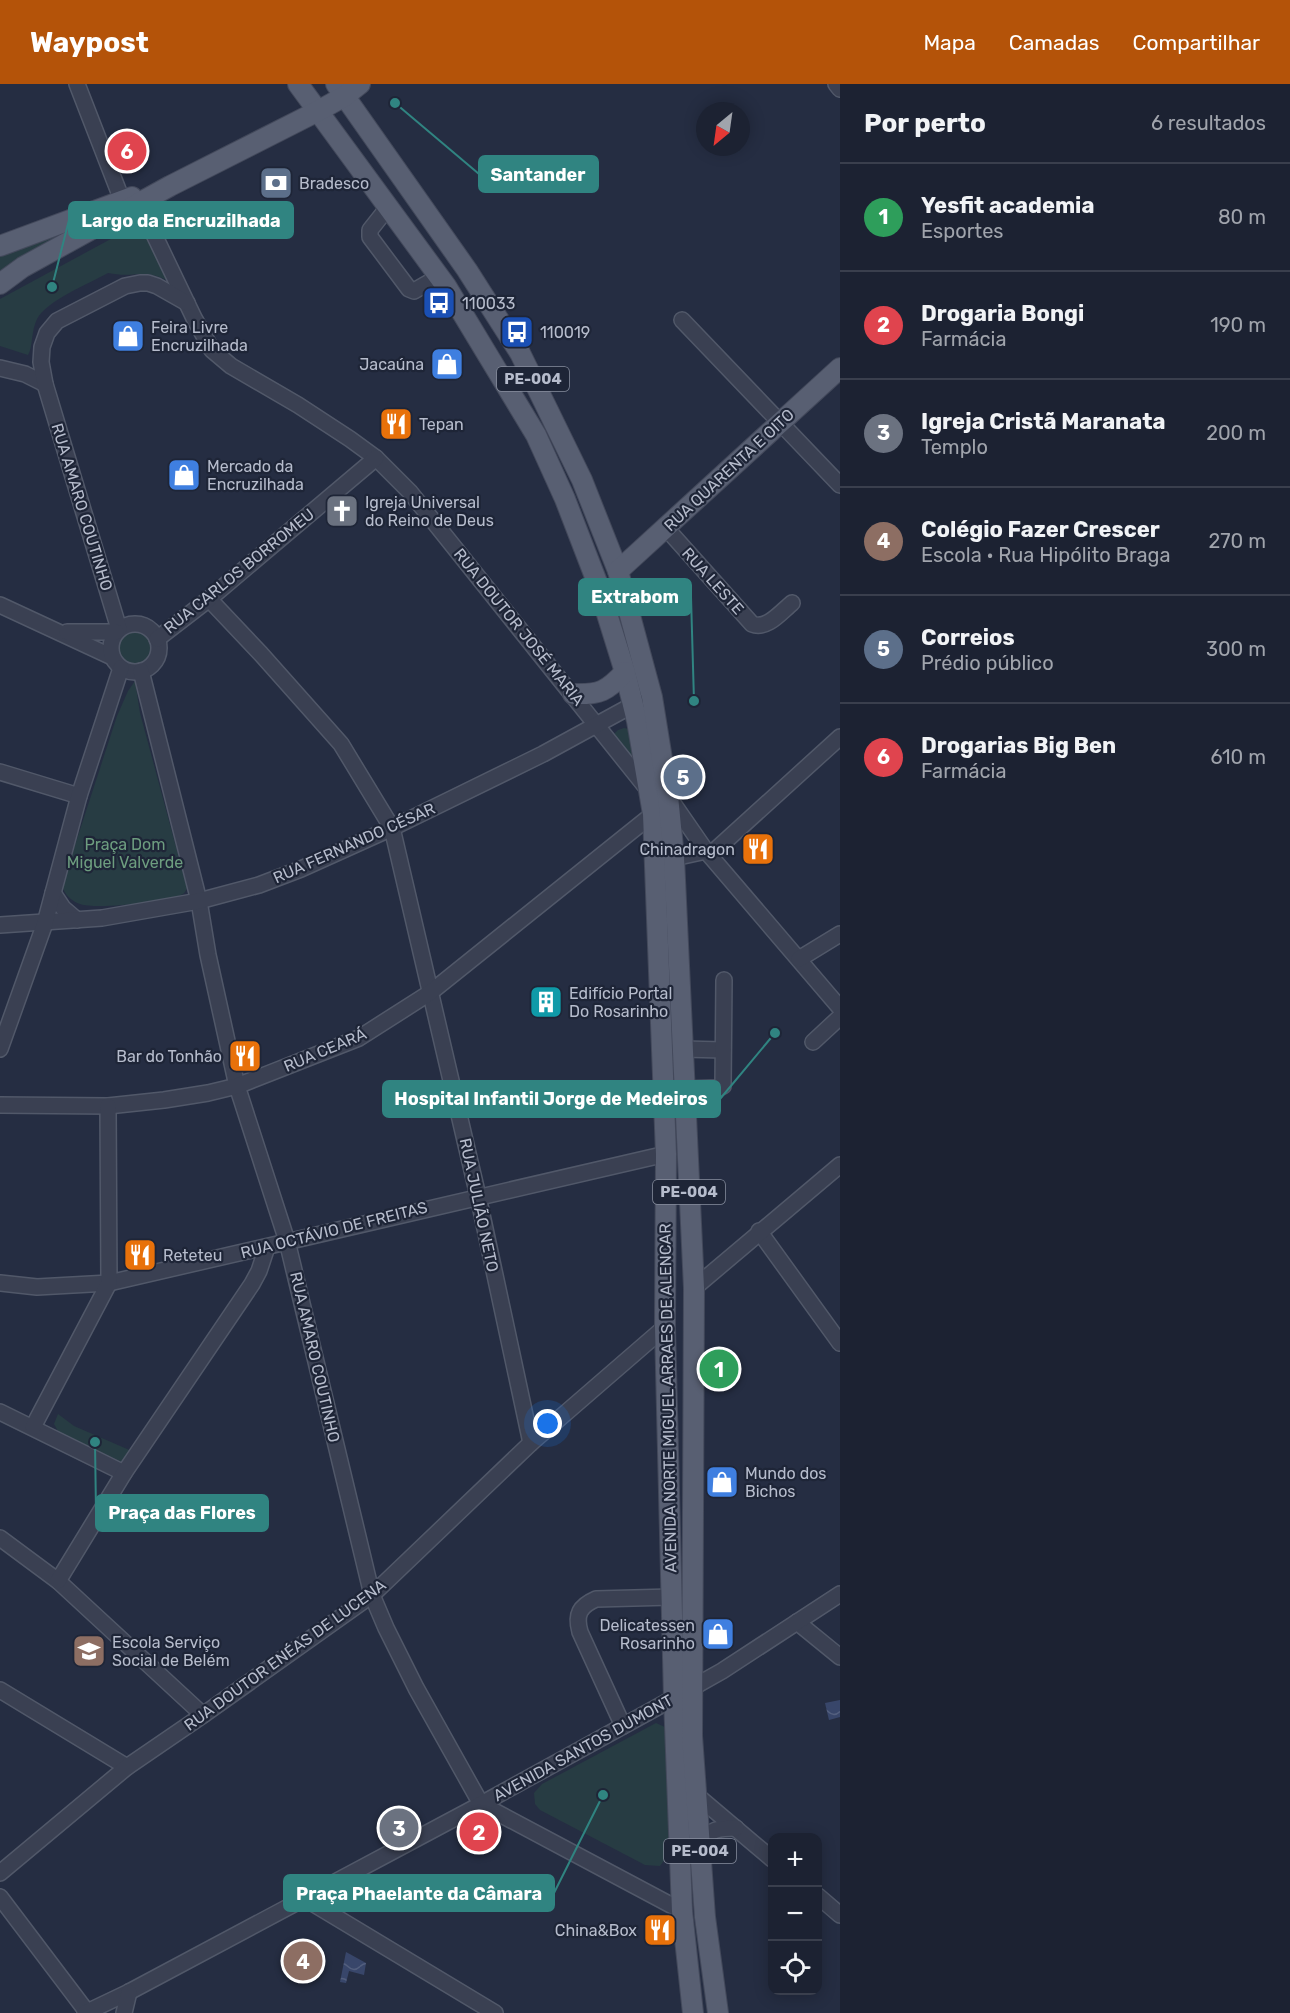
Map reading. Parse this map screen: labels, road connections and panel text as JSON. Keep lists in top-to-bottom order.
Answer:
{
  "streets": {
    "main road": ["PE-004", "RUA QUARENTA E OITO", "AVENIDA NORTE MIGUEL ARRAES DE ALENCAR"],
    "street": [
      "RUA AMARO COUTINHO",
      "RUA CARLOS BORROMEU",
      "RUA LESTE",
      "RUA DOUTOR JOSÉ MARIA",
      "RUA FERNANDO CÉSAR",
      "RUA CEARÁ",
      "RUA JULIÃO NETO",
      "RUA OCTÁVIO DE FREITAS",
      "RUA DOUTOR ENÉAS DE LUCENA",
      "AVENIDA SANTOS DUMONT"
    ]
  },
  "crossings": [
    ["RUA QUARENTA E OITO", "RUA LESTE"],
    ["RUA QUARENTA E OITO", "AVENIDA NORTE MIGUEL ARRAES DE ALENCAR"],
    ["RUA AMARO COUTINHO", "RUA CARLOS BORROMEU"],
    ["RUA AMARO COUTINHO", "RUA DOUTOR JOSÉ MARIA"],
    ["RUA AMARO COUTINHO", "RUA FERNANDO CÉSAR"],
    ["RUA AMARO COUTINHO", "RUA CEARÁ"],
    ["RUA AMARO COUTINHO", "RUA OCTÁVIO DE FREITAS"],
    ["RUA AMARO COUTINHO", "RUA DOUTOR ENÉAS DE LUCENA"],
    ["RUA AMARO COUTINHO", "AVENIDA SANTOS DUMONT"],
    ["RUA CARLOS BORROMEU", "RUA DOUTOR JOSÉ MARIA"],
    ["RUA CARLOS BORROMEU", "RUA JULIÃO NETO"],
    ["RUA DOUTOR JOSÉ MARIA", "RUA FERNANDO CÉSAR"],
    ["RUA DOUTOR JOSÉ MARIA", "AVENIDA NORTE MIGUEL ARRAES DE ALENCAR"],
    ["RUA FERNANDO CÉSAR", "RUA JULIÃO NETO"],
    ["RUA FERNANDO CÉSAR", "AVENIDA NORTE MIGUEL ARRAES DE ALENCAR"],
    ["RUA CEARÁ", "RUA JULIÃO NETO"],
    ["RUA CEARÁ", "AVENIDA NORTE MIGUEL ARRAES DE ALENCAR"],
    ["RUA JULIÃO NETO", "RUA OCTÁVIO DE FREITAS"],
    ["RUA JULIÃO NETO", "RUA DOUTOR ENÉAS DE LUCENA"],
    ["RUA OCTÁVIO DE FREITAS", "AVENIDA NORTE MIGUEL ARRAES DE ALENCAR"],
    ["AVENIDA NORTE MIGUEL ARRAES DE ALENCAR", "RUA DOUTOR ENÉAS DE LUCENA"],
    ["AVENIDA NORTE MIGUEL ARRAES DE ALENCAR", "AVENIDA SANTOS DUMONT"]
  ],
  "parks": ["Praça Dom Miguel Valverde"],
  "places": {
    "other": [
      "Santander",
      "Largo da Encruzilhada",
      "Extrabom",
      "Hospital Infantil Jorge de Medeiros",
      "Praça das Flores",
      "Praça Phaelante da Câmara"
    ],
    "bank": ["Bradesco"],
    "bus stop": ["110033", "110019"],
    "shop": [
      "Feira Livre Encruzilhada",
      "Jacaúna",
      "Mercado da Encruzilhada",
      "Mundo dos Bichos",
      "Delicatessen Rosarinho"
    ],
    "restaurant": [
      "Tepan",
      "Chinadragon",
      "Bar do Tonhão",
      "Reteteu",
      "China&Box"
    ],
    "church": ["Igreja Universal do Reino de Deus"],
    "building": ["Edifício Portal Do Rosarinho"],
    "school or university": ["Escola Serviço Social de Belém"]
  },
  "north": "bottom left",
  "page": {
    "header": "Waypost",
    "nav": ["Mapa", "Camadas", "Compartilhar"],
    "heading": ["Por perto", "6 resultados"],
    "pins": [
      "6",
      "5",
      "1",
      "3",
      "2",
      "4"
    ],
    "list": [
      {
        "mark": "1",
        "name": "Yesfit academia",
        "note": "Esportes",
        "value": "80 m"
      },
      {
        "mark": "2",
        "name": "Drogaria Bongi",
        "note": "Farmácia",
        "value": "190 m"
      },
      {
        "mark": "3",
        "name": "Igreja Cristã Maranata",
        "note": "Templo",
        "value": "200 m"
      },
      {
        "mark": "4",
        "name": "Colégio Fazer Crescer",
        "note": "Escola · Rua Hipólito Braga",
        "value": "270 m"
      },
      {
        "mark": "5",
        "name": "Correios",
        "note": "Prédio público",
        "value": "300 m"
      },
      {
        "mark": "6",
        "name": "Drogarias Big Ben",
        "note": "Farmácia",
        "value": "610 m"
      }
    ],
    "map_buttons": ["+", "−"]
  }
}
